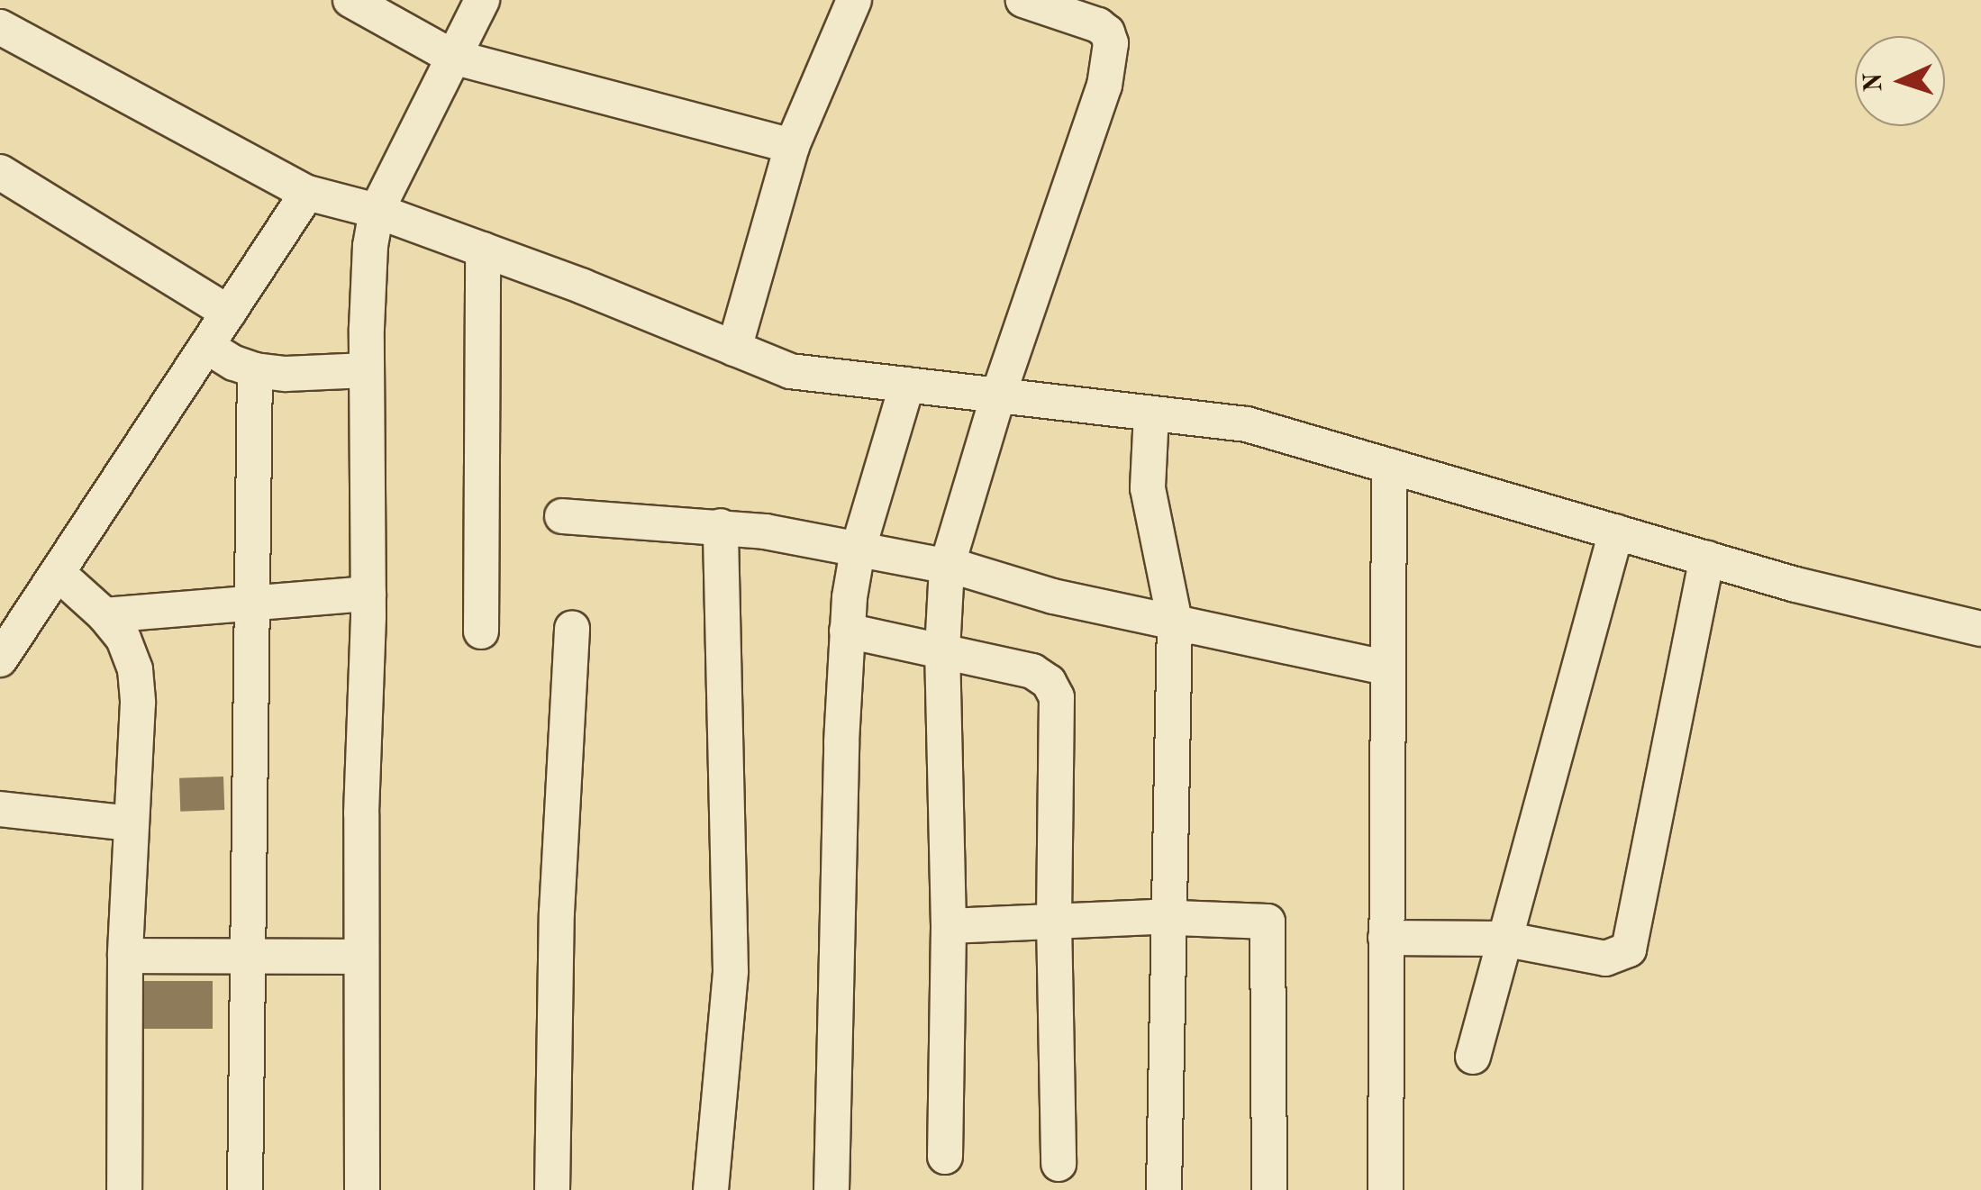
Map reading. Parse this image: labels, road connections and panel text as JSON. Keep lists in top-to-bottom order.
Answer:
{
  "north": "left"
}
